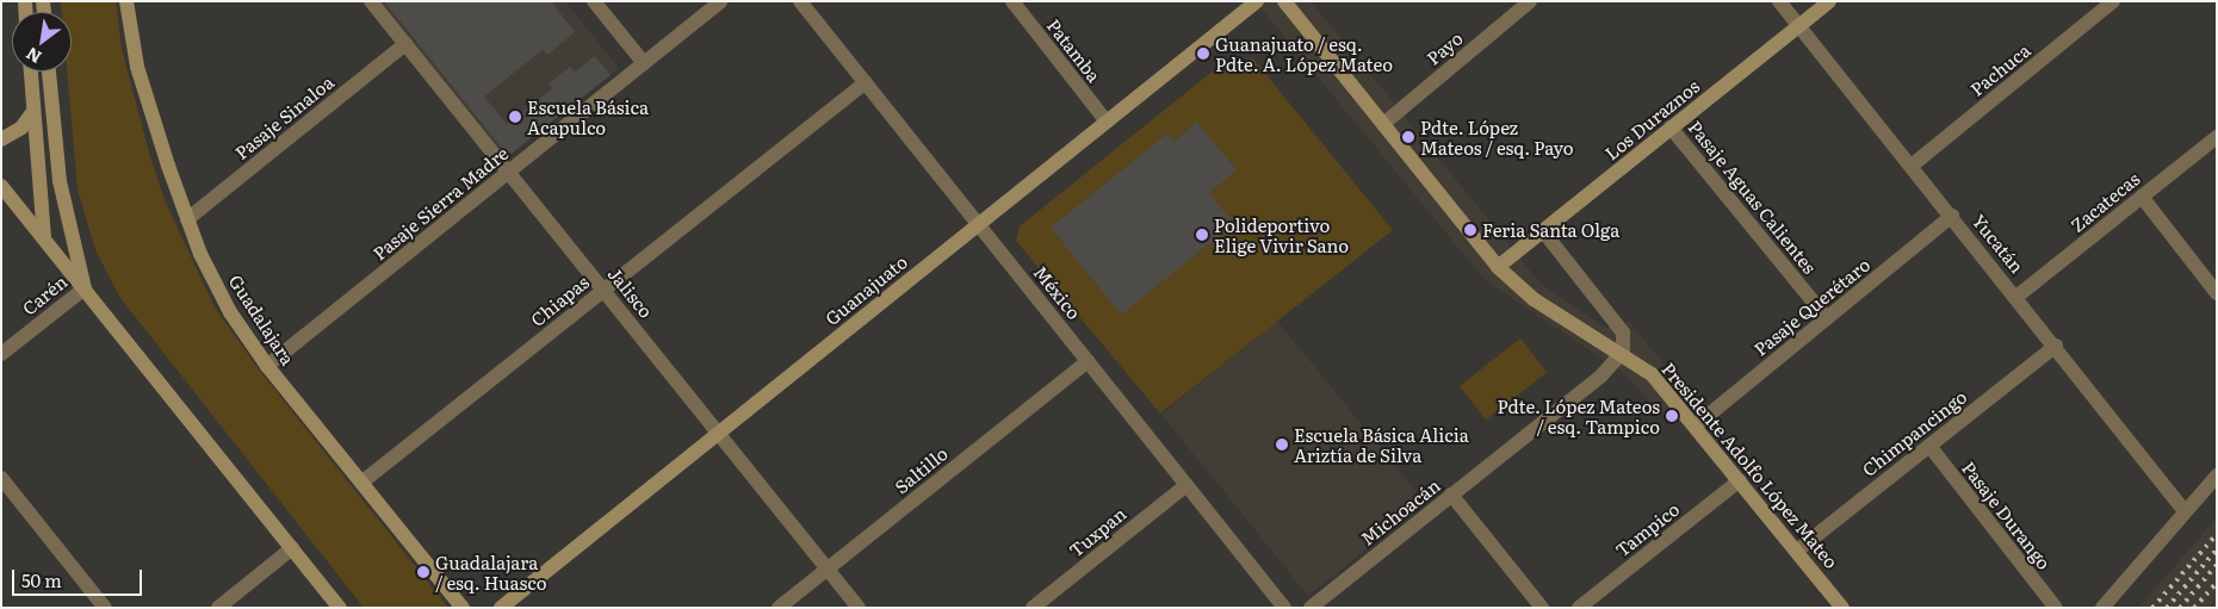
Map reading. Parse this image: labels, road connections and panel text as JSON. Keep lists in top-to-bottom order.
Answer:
{
  "streets": {
    "street": [
      "Payo",
      "Patamba",
      "Pachuca",
      "Pasaje Sinaloa",
      "Los Duraznos",
      "Pasaje Aguas Calientes",
      "Zacatecas",
      "Pasaje Sierra Madre",
      "Yucatán",
      "Guanajuato",
      "Jalisco",
      "México",
      "Carén",
      "Chiapas",
      "Pasaje Querétaro",
      "Guadalajara",
      "Chimpancingo",
      "Presidente Adolfo López Mateo",
      "Saltillo",
      "Michoacán",
      "Pasaje Durango",
      "Tampico",
      "Tuxpan"
    ]
  },
  "crossings": [
    ["Payo", "Presidente Adolfo López Mateo"],
    ["Patamba", "Guanajuato"],
    ["Pachuca", "Yucatán"],
    ["Pasaje Sinaloa", "Jalisco"],
    ["Pasaje Sinaloa", "Guadalajara"],
    ["Los Duraznos", "Pasaje Aguas Calientes"],
    ["Los Duraznos", "Yucatán"],
    ["Los Duraznos", "Presidente Adolfo López Mateo"],
    ["Pasaje Aguas Calientes", "Pasaje Querétaro"],
    ["Zacatecas", "Yucatán"],
    ["Pasaje Sierra Madre", "Jalisco"],
    ["Pasaje Sierra Madre", "Guadalajara"],
    ["Yucatán", "Pasaje Querétaro"],
    ["Yucatán", "Chimpancingo"],
    ["Guanajuato", "Jalisco"],
    ["Guanajuato", "México"],
    ["Jalisco", "Chiapas"],
    ["Jalisco", "Saltillo"],
    ["México", "Chiapas"],
    ["México", "Saltillo"],
    ["México", "Tuxpan"],
    ["Chiapas", "Guadalajara"],
    ["Pasaje Querétaro", "Presidente Adolfo López Mateo"],
    ["Chimpancingo", "Presidente Adolfo López Mateo"],
    ["Chimpancingo", "Pasaje Durango"],
    ["Presidente Adolfo López Mateo", "Michoacán"],
    ["Presidente Adolfo López Mateo", "Tampico"]
  ],
  "places": [
    "Guanajuato / esq. Pdte. A. López Mateo",
    "Escuela Básica Acapulco",
    "Pdte. López Mateos / esq. Payo",
    "Feria Santa Olga",
    "Polideportivo Elige Vivir Sano",
    "Pdte. López Mateos / esq. Tampico",
    "Escuela Básica Alicia Ariztía de Silva",
    "Guadalajara / esq. Huasco"
  ],
  "scale_bar": "50 m",
  "north": "bottom left"
}
